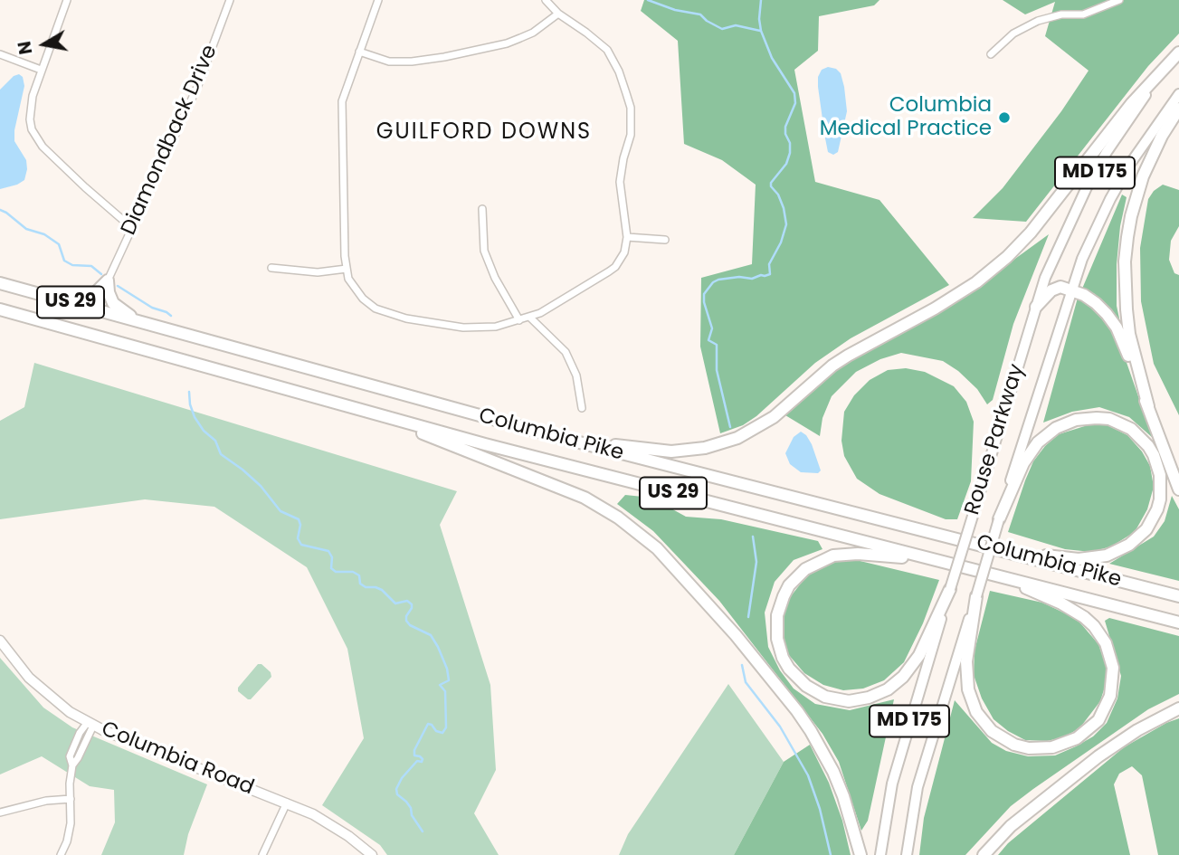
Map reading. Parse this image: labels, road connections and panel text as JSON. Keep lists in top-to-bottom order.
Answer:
{
  "streets": {
    "highway": ["US 29", "Columbia Pike"],
    "main road": ["MD 175", "Rouse Parkway", "Columbia Road"],
    "street": ["Diamondback Drive"]
  },
  "districts": ["GUILFORD DOWNS"],
  "places": ["Columbia Medical Practice"],
  "north": "left"
}
